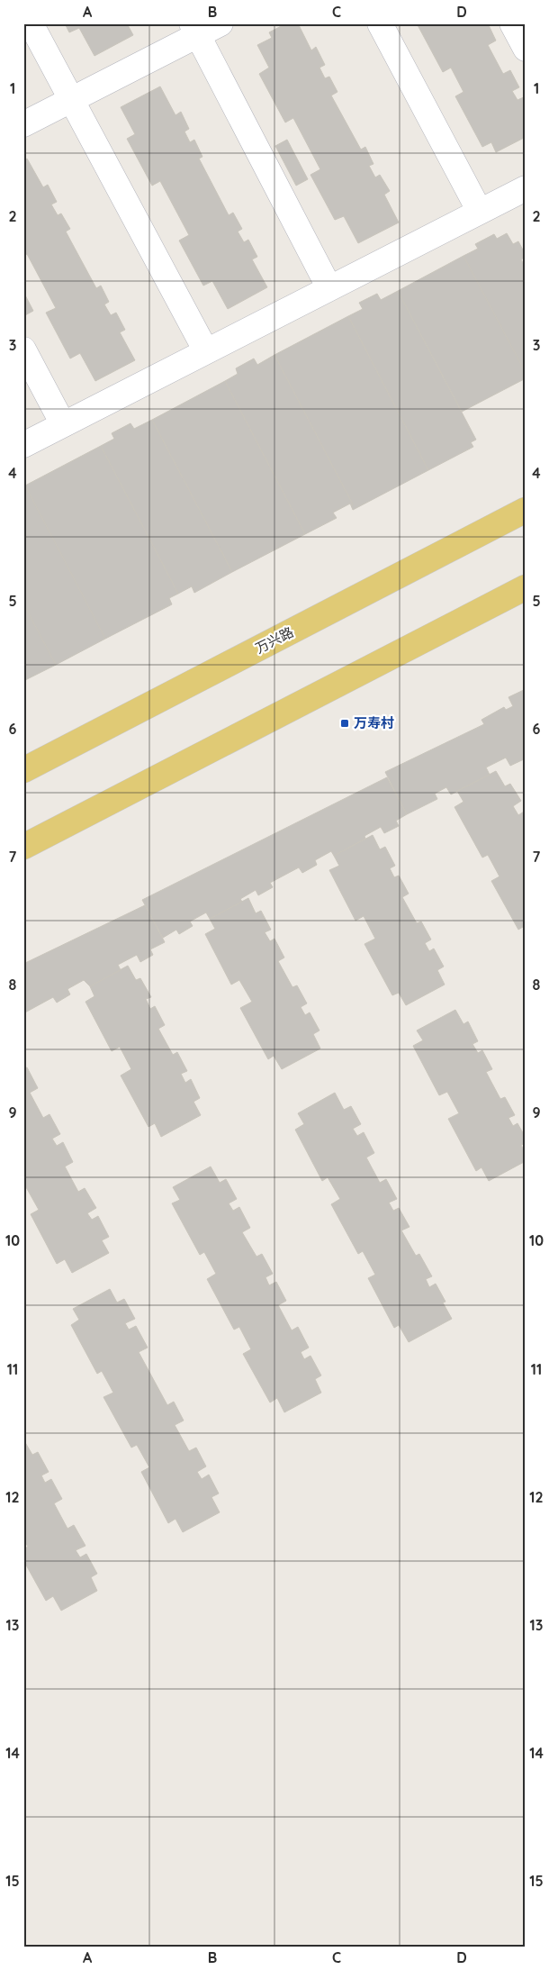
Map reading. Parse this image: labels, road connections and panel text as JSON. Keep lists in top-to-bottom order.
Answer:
{
  "streets": {
    "main road": ["万兴路"]
  },
  "places": {
    "transit": ["万寿村"]
  },
  "grid": {
    "columns": [
      "A",
      "B",
      "C",
      "D"
    ],
    "rows": [
      "1",
      "2",
      "3",
      "4",
      "5",
      "6",
      "7",
      "8",
      "9",
      "10",
      "11",
      "12",
      "13",
      "14",
      "15"
    ]
  }
}
